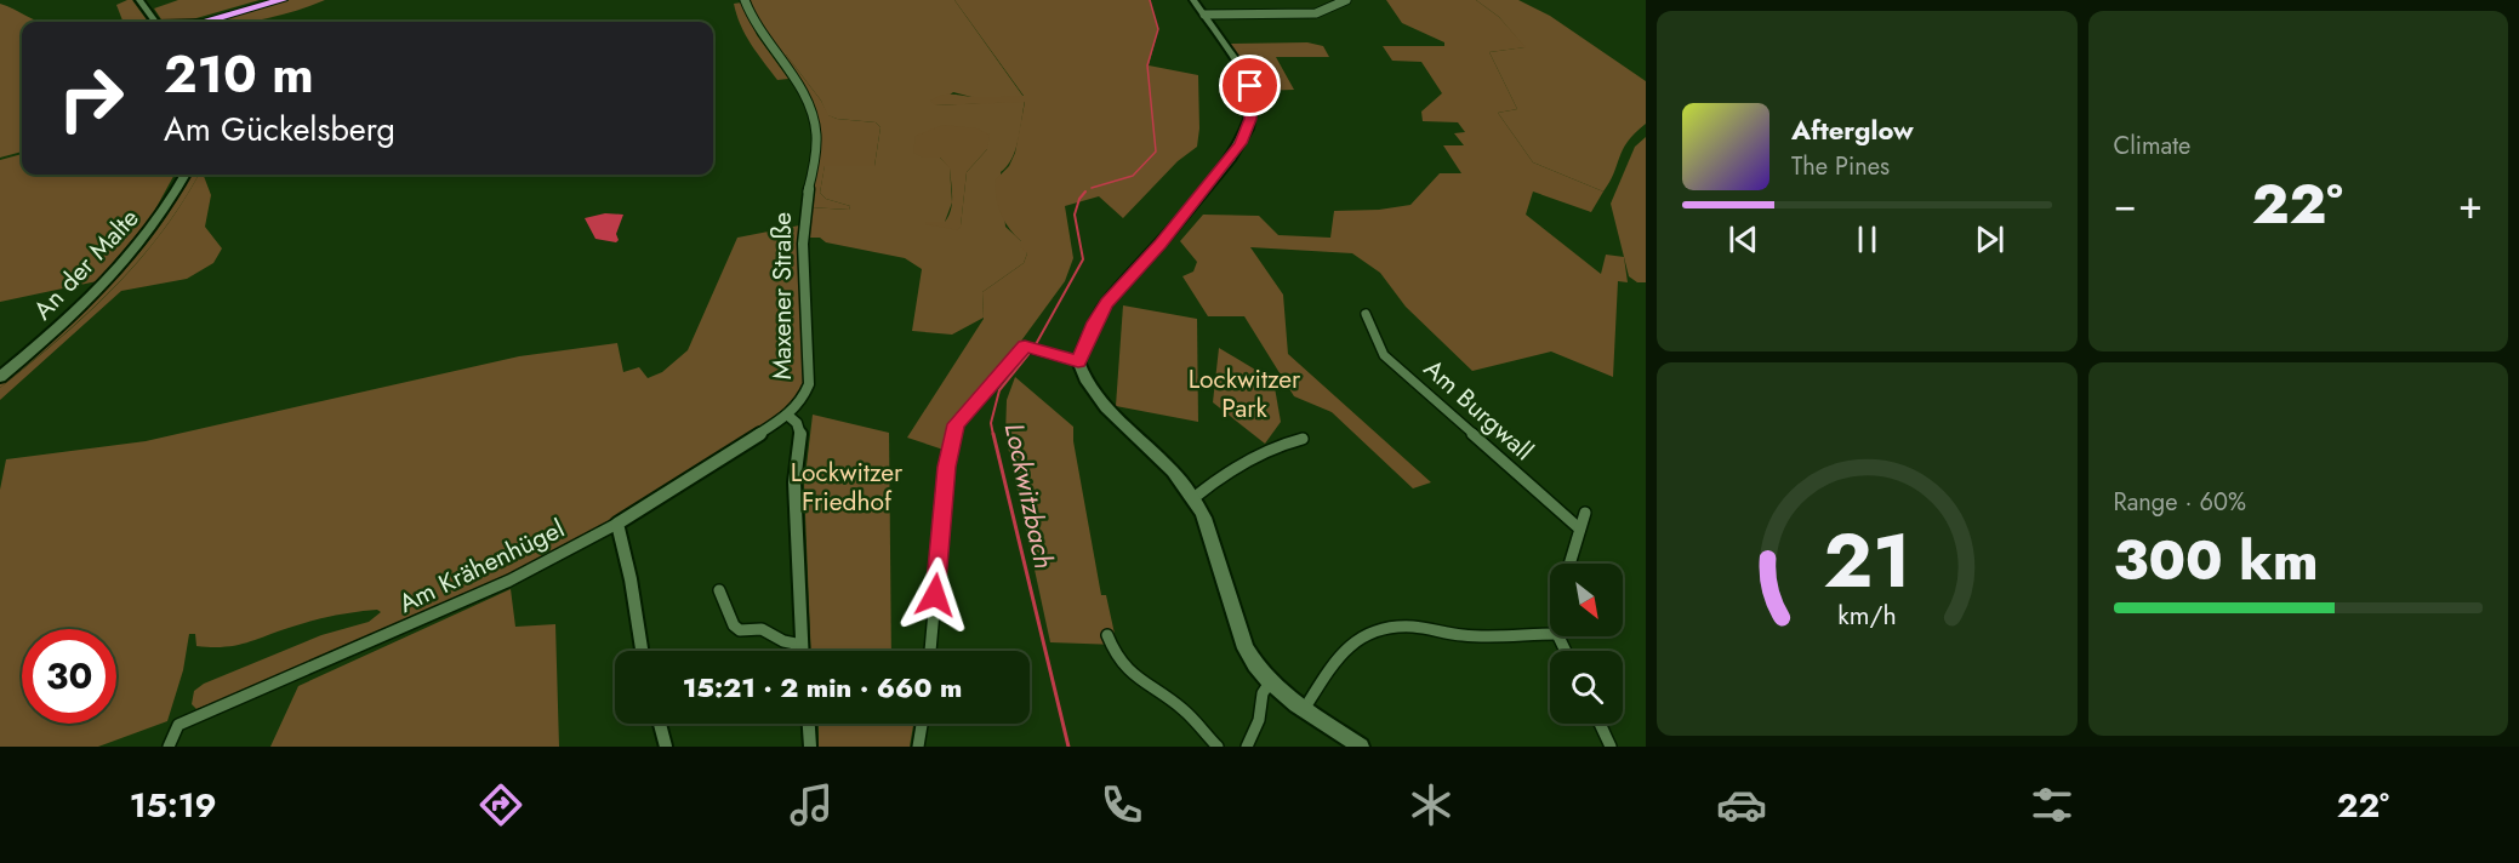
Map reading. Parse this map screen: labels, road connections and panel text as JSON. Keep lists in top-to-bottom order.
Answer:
{
  "streets": {
    "main road": ["An der Malte"],
    "street": ["Maxener Straße", "Am Burgwall", "Am Krähenhügel"]
  },
  "crossings": [
    ["Maxener Straße", "Am Krähenhügel"]
  ],
  "water": ["Lockwitzbach"],
  "parks": ["Lockwitzer Park", "Lockwitzer Friedhof"],
  "north": "bottom right",
  "page": {
    "tile": [
      "Climate",
      ["Range · 60%", "300 km"]
    ],
    "turn": ["210 m", "Am Gückelsberg"],
    "song": ["Afterglow", "The Pines"],
    "heat": ["−", "22°", "+"],
    "limit": "30",
    "trip": "15:21 · 2 min · 660 m",
    "tabs": ["15:19", "22°"],
    "gauge": ["21", "km/h"]
  }
}
